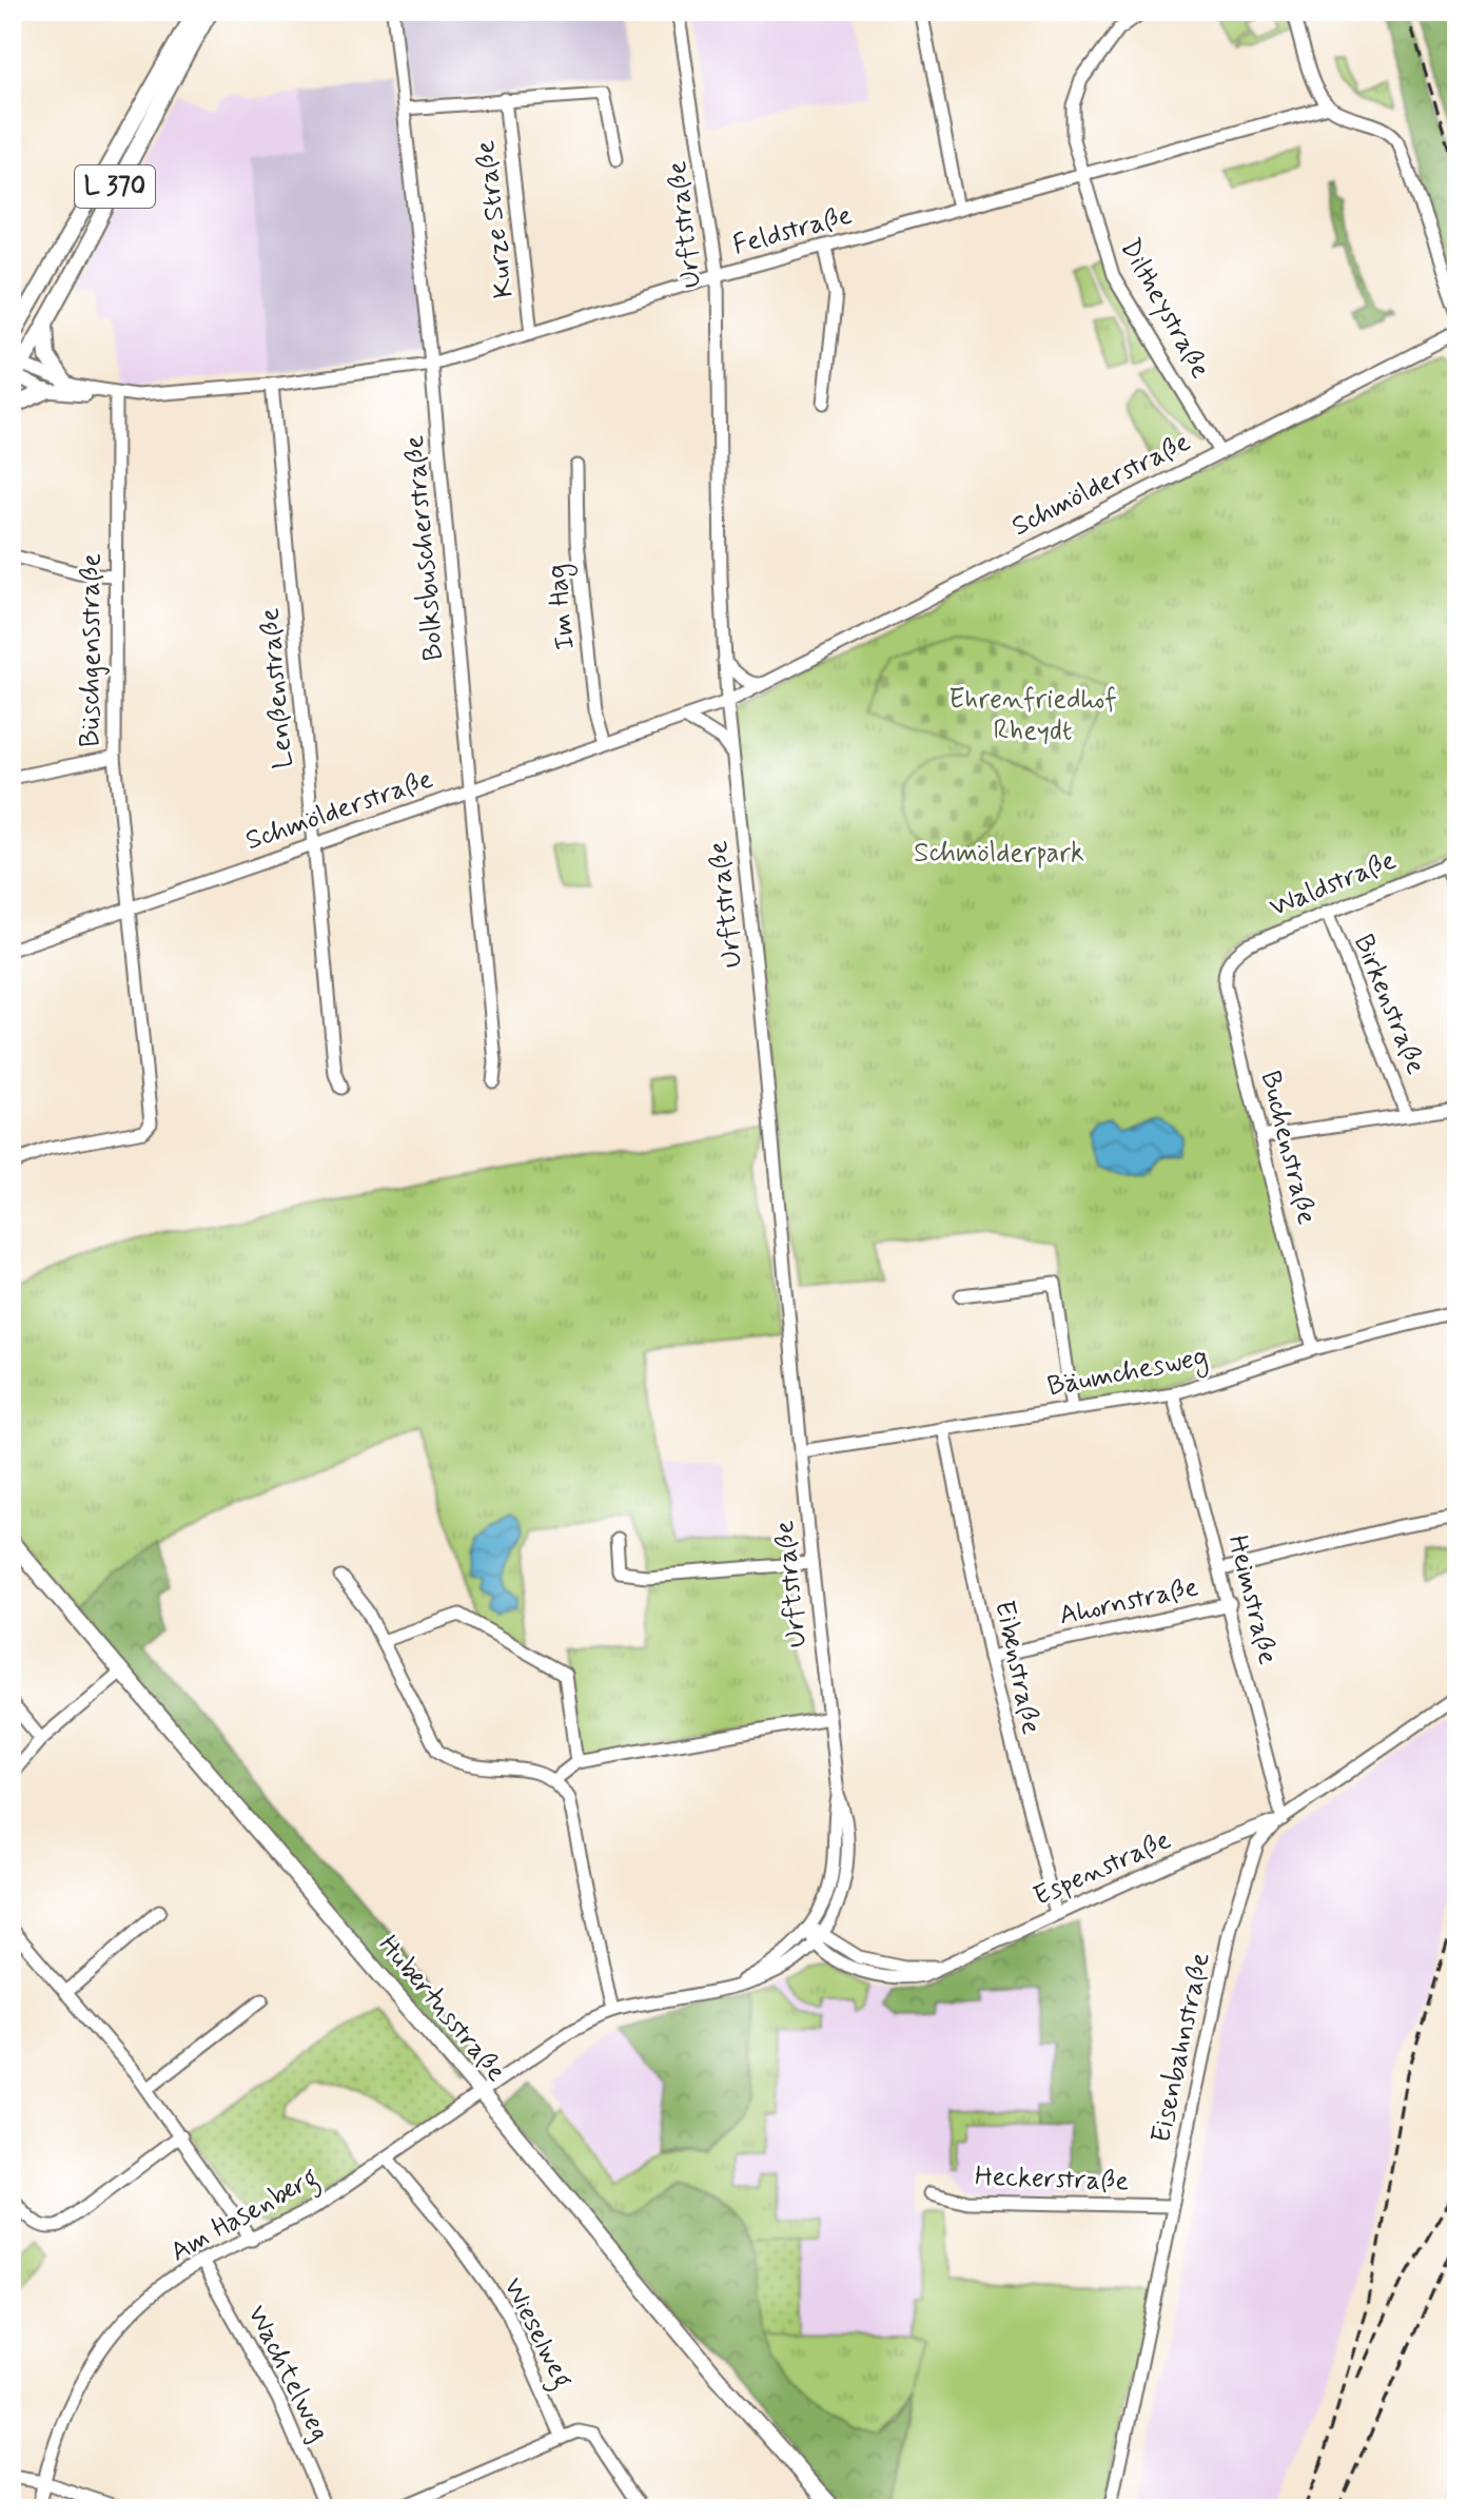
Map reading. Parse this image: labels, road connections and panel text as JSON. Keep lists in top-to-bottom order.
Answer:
{
  "streets": {
    "main road": ["L 370", "Hubertusstraße"],
    "street": [
      "Kurze Straße",
      "Urftstraße",
      "Feldstraße",
      "Diltheystraße",
      "Schmölderstraße",
      "Bolksbuscherstraße",
      "Im Hag",
      "Büschgensstraße",
      "Lenßenstraße",
      "Waldstraße",
      "Birkenstraße",
      "Buchenstraße",
      "Bäumchesweg",
      "Heimstraße",
      "Ahornstraße",
      "Eibenstraße",
      "Espenstraße",
      "Eisenbahnstraße",
      "Heckerstraße",
      "Am Hasenberg",
      "Wieselweg",
      "Wachtelweg"
    ]
  },
  "crossings": [
    ["L 370", "Feldstraße"],
    ["Kurze Straße", "Feldstraße"],
    ["Kurze Straße", "Bolksbuscherstraße"],
    ["Urftstraße", "Feldstraße"],
    ["Urftstraße", "Schmölderstraße"],
    ["Urftstraße", "Bäumchesweg"],
    ["Urftstraße", "Espenstraße"],
    ["Urftstraße", "Hubertusstraße"],
    ["Urftstraße", "Am Hasenberg"],
    ["Feldstraße", "Diltheystraße"],
    ["Feldstraße", "Bolksbuscherstraße"],
    ["Feldstraße", "Büschgensstraße"],
    ["Feldstraße", "Lenßenstraße"],
    ["Diltheystraße", "Schmölderstraße"],
    ["Schmölderstraße", "Bolksbuscherstraße"],
    ["Schmölderstraße", "Im Hag"],
    ["Schmölderstraße", "Büschgensstraße"],
    ["Schmölderstraße", "Lenßenstraße"],
    ["Waldstraße", "Birkenstraße"],
    ["Waldstraße", "Buchenstraße"],
    ["Buchenstraße", "Bäumchesweg"],
    ["Bäumchesweg", "Heimstraße"],
    ["Bäumchesweg", "Eibenstraße"],
    ["Heimstraße", "Ahornstraße"],
    ["Heimstraße", "Espenstraße"],
    ["Heimstraße", "Eisenbahnstraße"],
    ["Ahornstraße", "Eibenstraße"],
    ["Eibenstraße", "Espenstraße"],
    ["Espenstraße", "Eisenbahnstraße"],
    ["Hubertusstraße", "Am Hasenberg"],
    ["Eisenbahnstraße", "Heckerstraße"],
    ["Am Hasenberg", "Wieselweg"],
    ["Am Hasenberg", "Wachtelweg"]
  ],
  "parks": ["Ehrenfriedhof Rheydt", "Schmölderpark"]
}
